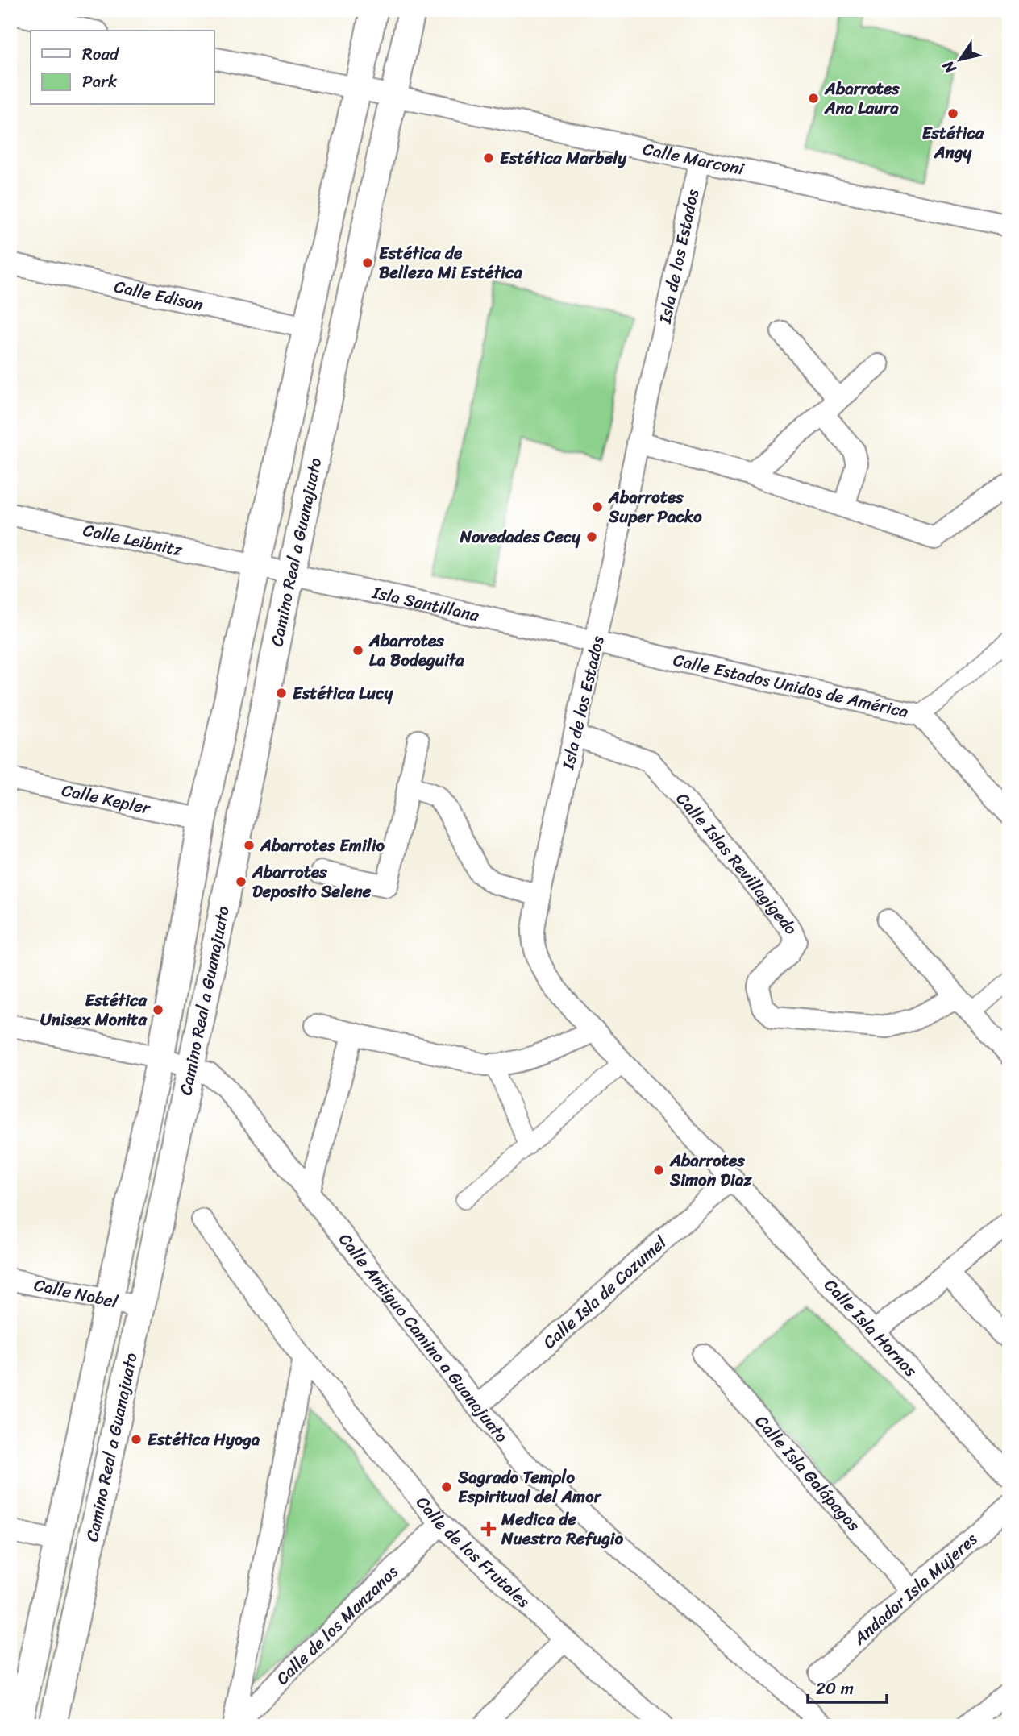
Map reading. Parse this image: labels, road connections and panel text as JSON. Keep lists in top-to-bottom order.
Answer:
{
  "streets": {
    "street": [
      "Calle Marconi",
      "Isla de los Estados",
      "Calle Edison",
      "Calle Leibnitz",
      "Camino Real a Guanajuato",
      "Isla Santillana",
      "Calle Estados Unidos de América",
      "Calle Kepler",
      "Calle Islas Revillagigedo",
      "Calle Nobel",
      "Calle Isla de Cozumel",
      "Calle Isla Hornos",
      "Calle Antiguo Camino a Guanajuato",
      "Calle Isla Galápagos",
      "Calle de los Frutales",
      "Andador Isla Mujeres",
      "Calle de los Manzanos"
    ]
  },
  "crossings": [
    ["Calle Marconi", "Isla de los Estados"],
    ["Calle Marconi", "Camino Real a Guanajuato"],
    ["Isla de los Estados", "Isla Santillana"],
    ["Isla de los Estados", "Calle Estados Unidos de América"],
    ["Isla de los Estados", "Calle Islas Revillagigedo"],
    ["Isla de los Estados", "Calle Isla de Cozumel"],
    ["Isla de los Estados", "Calle Isla Hornos"],
    ["Calle Edison", "Camino Real a Guanajuato"],
    ["Calle Leibnitz", "Camino Real a Guanajuato"],
    ["Calle Leibnitz", "Isla Santillana"],
    ["Camino Real a Guanajuato", "Isla Santillana"],
    ["Camino Real a Guanajuato", "Calle Kepler"],
    ["Camino Real a Guanajuato", "Calle Nobel"],
    ["Camino Real a Guanajuato", "Calle Antiguo Camino a Guanajuato"],
    ["Isla Santillana", "Calle Estados Unidos de América"],
    ["Calle Isla de Cozumel", "Calle Isla Hornos"],
    ["Calle Isla de Cozumel", "Calle Antiguo Camino a Guanajuato"],
    ["Calle Isla Galápagos", "Andador Isla Mujeres"],
    ["Calle de los Frutales", "Calle de los Manzanos"]
  ],
  "places": {
    "other": [
      "Abarrotes Ana Laura",
      "Estética Angy",
      "Estética Marbely",
      "Estética de Belleza Mi Estética",
      "Abarrotes Super Packo",
      "Novedades Cecy",
      "Abarrotes La Bodeguita",
      "Estética Lucy",
      "Abarrotes Emilio",
      "Abarrotes Deposito Selene",
      "Estética Unisex Monita",
      "Abarrotes Simon Diaz",
      "Estética Hyoga",
      "Sagrado Templo Espiritual del Amor"
    ],
    "health": ["Medica de Nuestra Refugio"]
  },
  "legend": ["Road", "Park"],
  "scale_bar": "20 m",
  "north": "bottom left"
}
